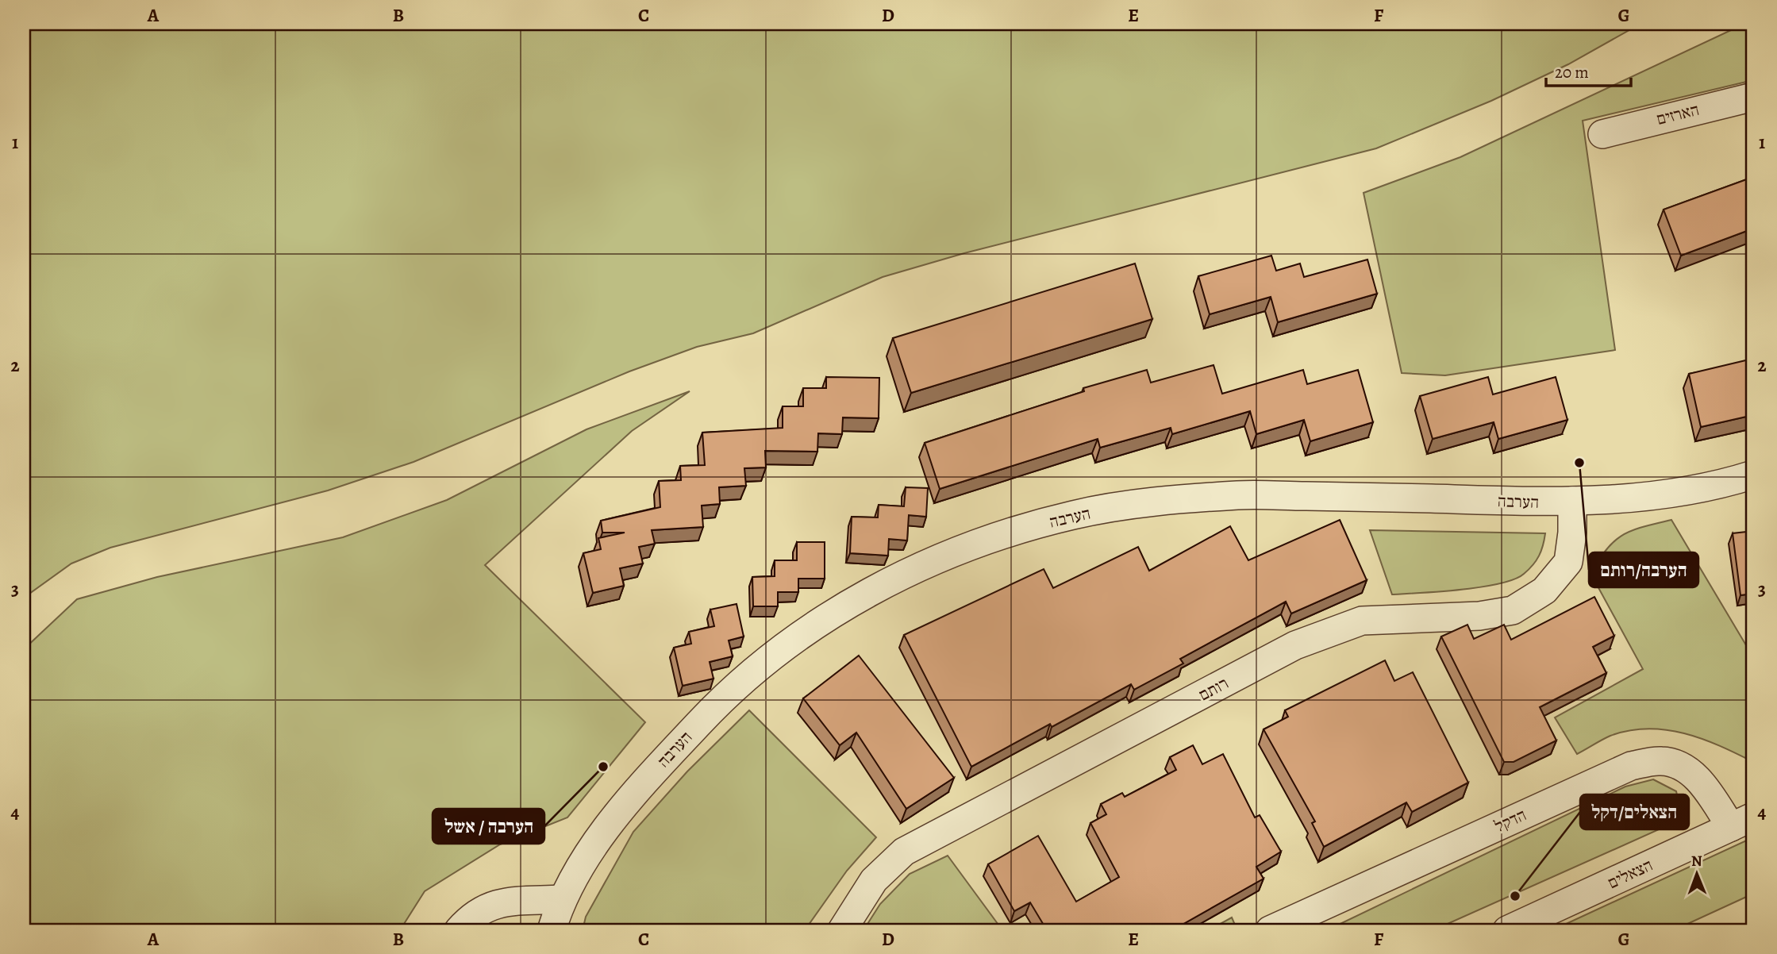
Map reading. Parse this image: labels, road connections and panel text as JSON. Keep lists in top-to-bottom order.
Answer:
{
  "streets": {
    "street": [
      "הארזים",
      "הערבה",
      "רותם",
      "הדקל",
      "הצאלים"
    ]
  },
  "crossings": [
    ["הערבה", "רותם"],
    ["הדקל", "הצאלים"]
  ],
  "places": ["הערבה/רותם", "הערבה / אשל", "הצאלים/דקל"],
  "scale_bar": "20 m",
  "north": "top",
  "grid": {
    "columns": [
      "A",
      "B",
      "C",
      "D",
      "E",
      "F",
      "G"
    ],
    "rows": [
      "1",
      "2",
      "3",
      "4"
    ]
  }
}
